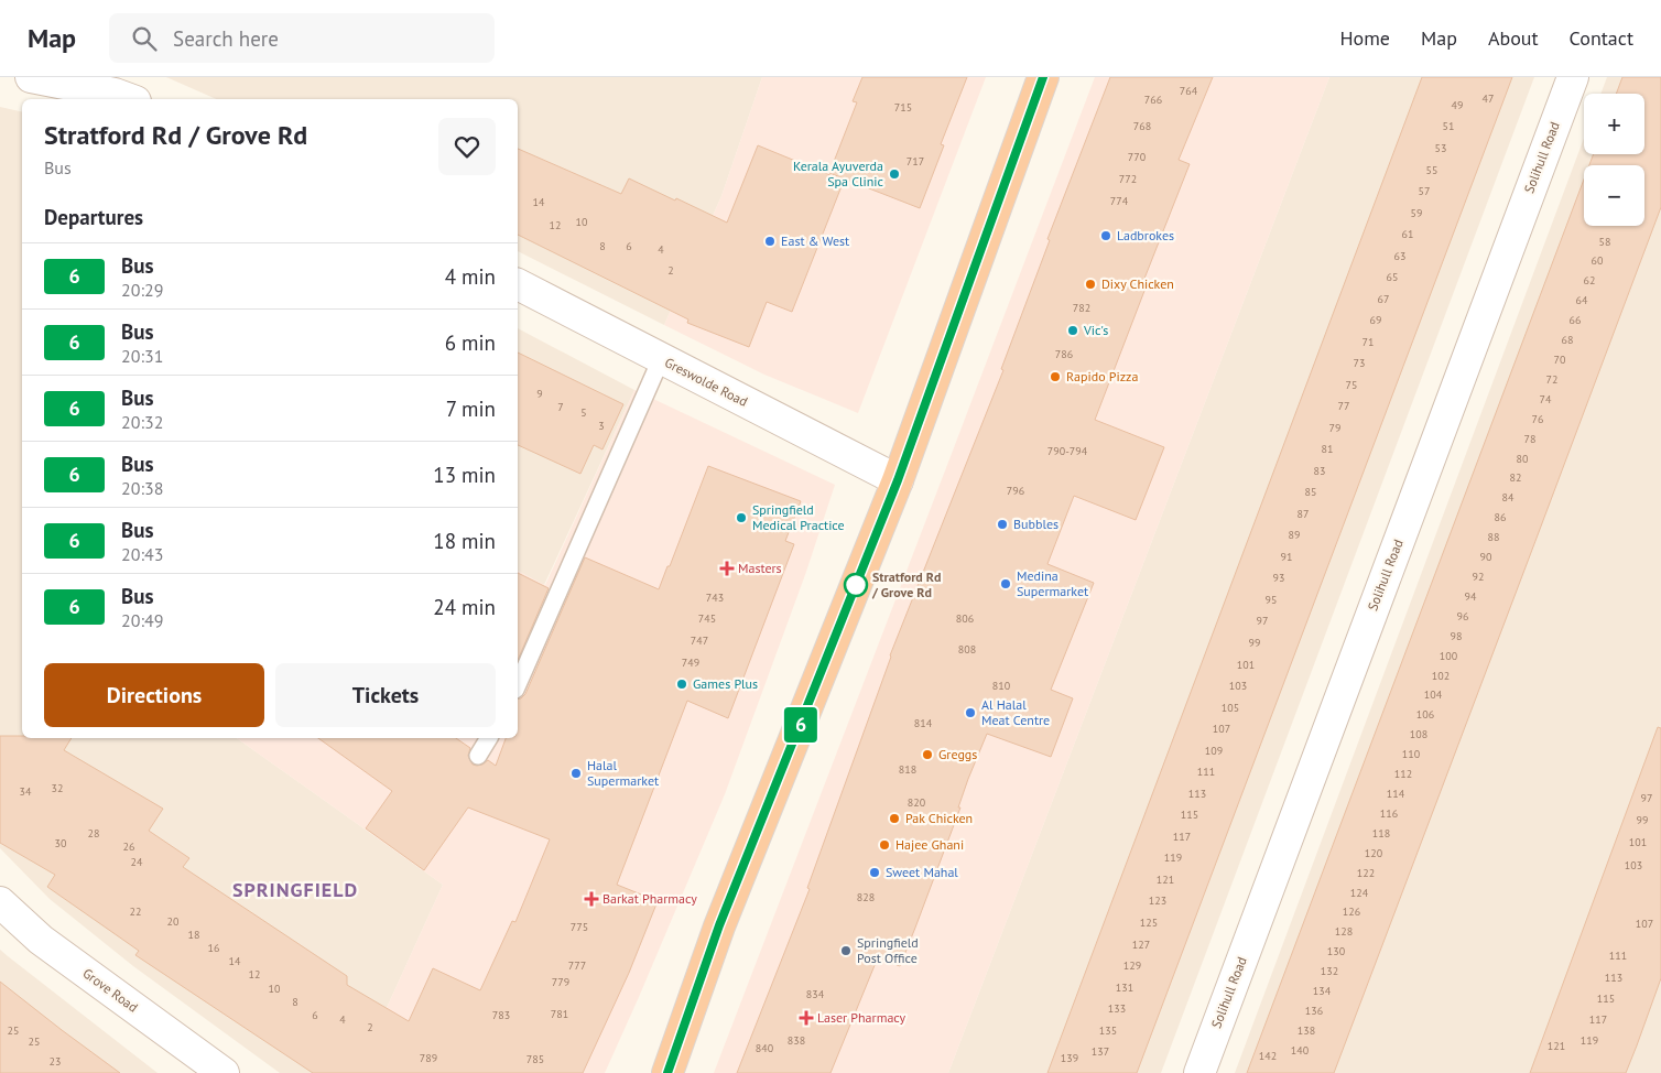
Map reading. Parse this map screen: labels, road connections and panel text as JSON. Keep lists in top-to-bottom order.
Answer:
{
  "streets": {
    "street": ["Solihull Road", "Greswolde Road", "Grove Road"]
  },
  "districts": ["SPRINGFIELD"],
  "places": {
    "other": [
      "Kerala Ayuverda Spa Clinic",
      "Ladbrokes",
      "East & West",
      "Dixy Chicken",
      "Vic's",
      "Rapido Pizza",
      "Springfield Medical Practice",
      "Bubbles",
      "Medina Supermarket",
      "Stratford Rd / Grove Rd",
      "Games Plus",
      "Al Halal Meat Centre",
      "Greggs",
      "Halal Supermarket",
      "Pak Chicken",
      "Hajee Ghani",
      "Sweet Mahal",
      "Springfield Post Office"
    ],
    "health": ["Masters", "Barkat Pharmacy", "Laser Pharmacy"]
  },
  "lines": ["bus line 6"],
  "house_numbers": [
    "764",
    "47",
    "766",
    "49",
    "715",
    "768",
    "51",
    "53",
    "770",
    "717",
    "55",
    "772",
    "57",
    "774",
    "14",
    "59",
    "10",
    "12",
    "61",
    "58",
    "8",
    "6",
    "4",
    "63",
    "60",
    "2",
    "65",
    "62",
    "67",
    "64",
    "782",
    "69",
    "66",
    "68",
    "71",
    "786",
    "70",
    "73",
    "72",
    "75",
    "9",
    "74",
    "77",
    "7",
    "5",
    "76",
    "3",
    "79",
    "78",
    "81",
    "790-794",
    "80",
    "83",
    "82",
    "796",
    "85",
    "84",
    "87",
    "86",
    "89",
    "88",
    "91",
    "90",
    "92",
    "93",
    "94",
    "743",
    "95",
    "96",
    "745",
    "806",
    "97",
    "98",
    "747",
    "99",
    "808",
    "100",
    "749",
    "101",
    "102",
    "810",
    "103",
    "104",
    "105",
    "106",
    "814",
    "107",
    "108",
    "109",
    "110",
    "818",
    "111",
    "112",
    "32",
    "34",
    "113",
    "114",
    "97",
    "820",
    "116",
    "115",
    "99",
    "28",
    "118",
    "117",
    "101",
    "30",
    "26",
    "120",
    "119",
    "24",
    "103",
    "122",
    "121",
    "124",
    "828",
    "123",
    "22",
    "126",
    "20",
    "125",
    "107",
    "775",
    "128",
    "18",
    "127",
    "16",
    "130",
    "111",
    "14",
    "777",
    "129",
    "132",
    "12",
    "113",
    "779",
    "131",
    "10",
    "134",
    "834",
    "115",
    "8",
    "133",
    "136",
    "781",
    "6",
    "783",
    "4",
    "117",
    "2",
    "25",
    "135",
    "138",
    "838",
    "119",
    "25",
    "121",
    "840",
    "140",
    "137",
    "142",
    "789",
    "139",
    "785",
    "23"
  ],
  "page": {
    "header": "Map",
    "search": "Search here",
    "nav": [
      "Home",
      "Map",
      "About",
      "Contact"
    ],
    "on_map": "6",
    "map_buttons": ["+", "−"],
    "heading": [
      ["Stratford Rd / Grove Rd", "Bus"],
      "Departures"
    ],
    "list": [
      {
        "mark": "6",
        "name": "Bus",
        "note": "20:29",
        "value": "4 min"
      },
      {
        "mark": "6",
        "name": "Bus",
        "note": "20:31",
        "value": "6 min"
      },
      {
        "mark": "6",
        "name": "Bus",
        "note": "20:32",
        "value": "7 min"
      },
      {
        "mark": "6",
        "name": "Bus",
        "note": "20:38",
        "value": "13 min"
      },
      {
        "mark": "6",
        "name": "Bus",
        "note": "20:43",
        "value": "18 min"
      },
      {
        "mark": "6",
        "name": "Bus",
        "note": "20:49",
        "value": "24 min"
      }
    ],
    "buttons": ["Directions", "Tickets"]
  }
}
